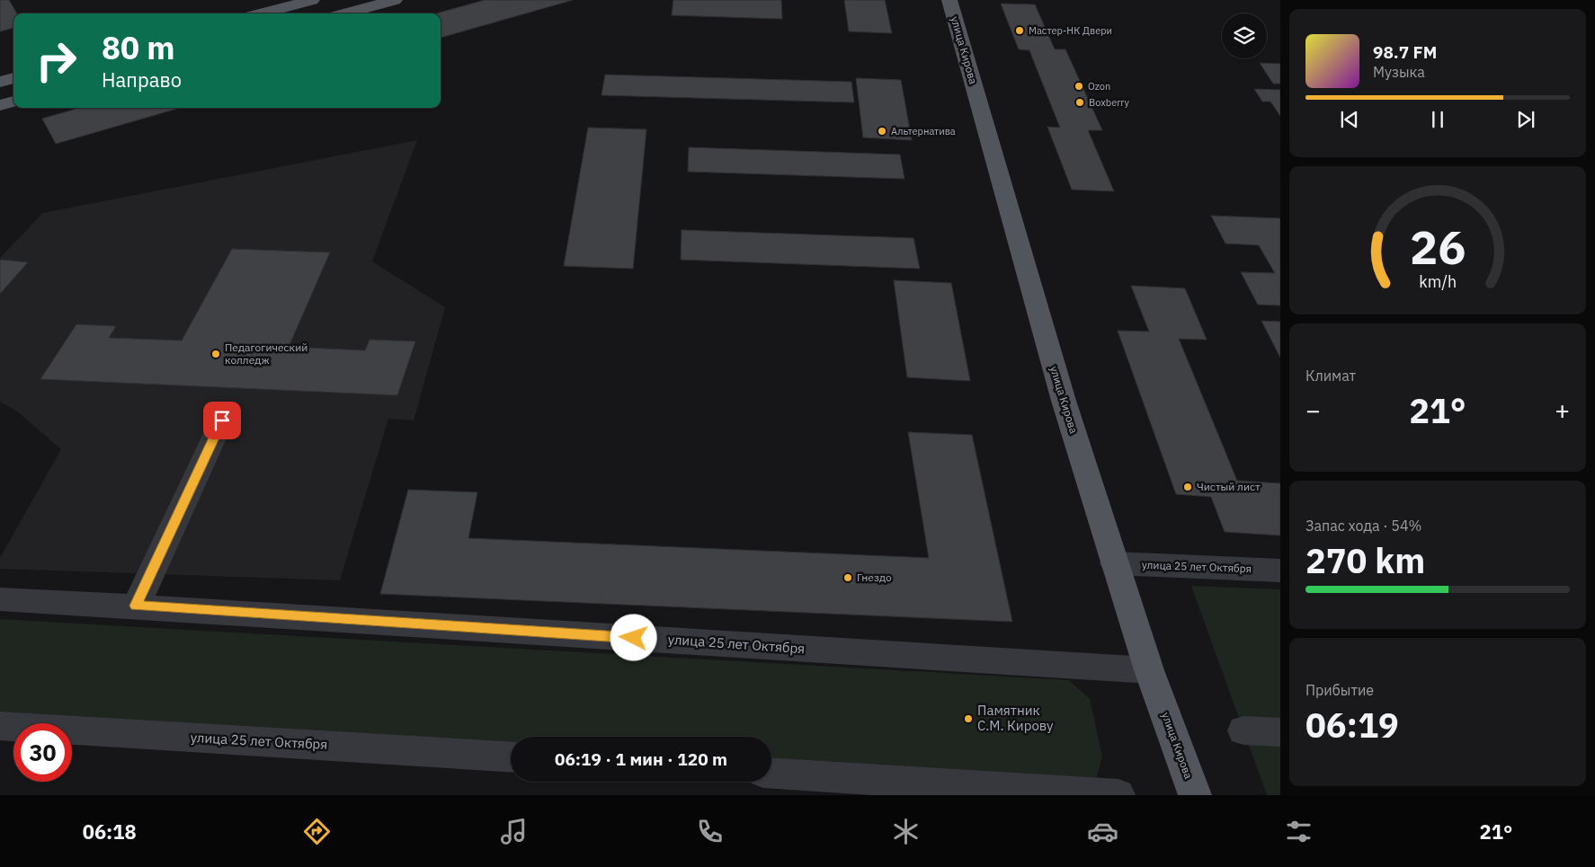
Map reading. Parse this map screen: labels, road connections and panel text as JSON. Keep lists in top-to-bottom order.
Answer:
{
  "streets": {
    "main road": ["улица Кирова"],
    "street": ["улица 25 лет Октября"]
  },
  "crossings": [
    ["улица Кирова", "улица 25 лет Октября"]
  ],
  "places": [
    "Мастер-НК Двери",
    "Ozon",
    "Boxberry",
    "Альтернатива",
    "Педагогический колледж",
    "Чистый лист",
    "Гнездо",
    "Памятник С.М. Кирову"
  ],
  "page": {
    "turn": ["80 m", "Направо"],
    "song": ["98.7 FM", "Музыка"],
    "tile": [
      "Климат",
      ["Запас хода · 54%", "270 km"],
      ["Прибытие", "06:19"]
    ],
    "heat": ["−", "21°", "+"],
    "limit": "30",
    "trip": "06:19 · 1 мин · 120 m",
    "tabs": ["06:18", "21°"],
    "gauge": ["26", "km/h"]
  }
}
